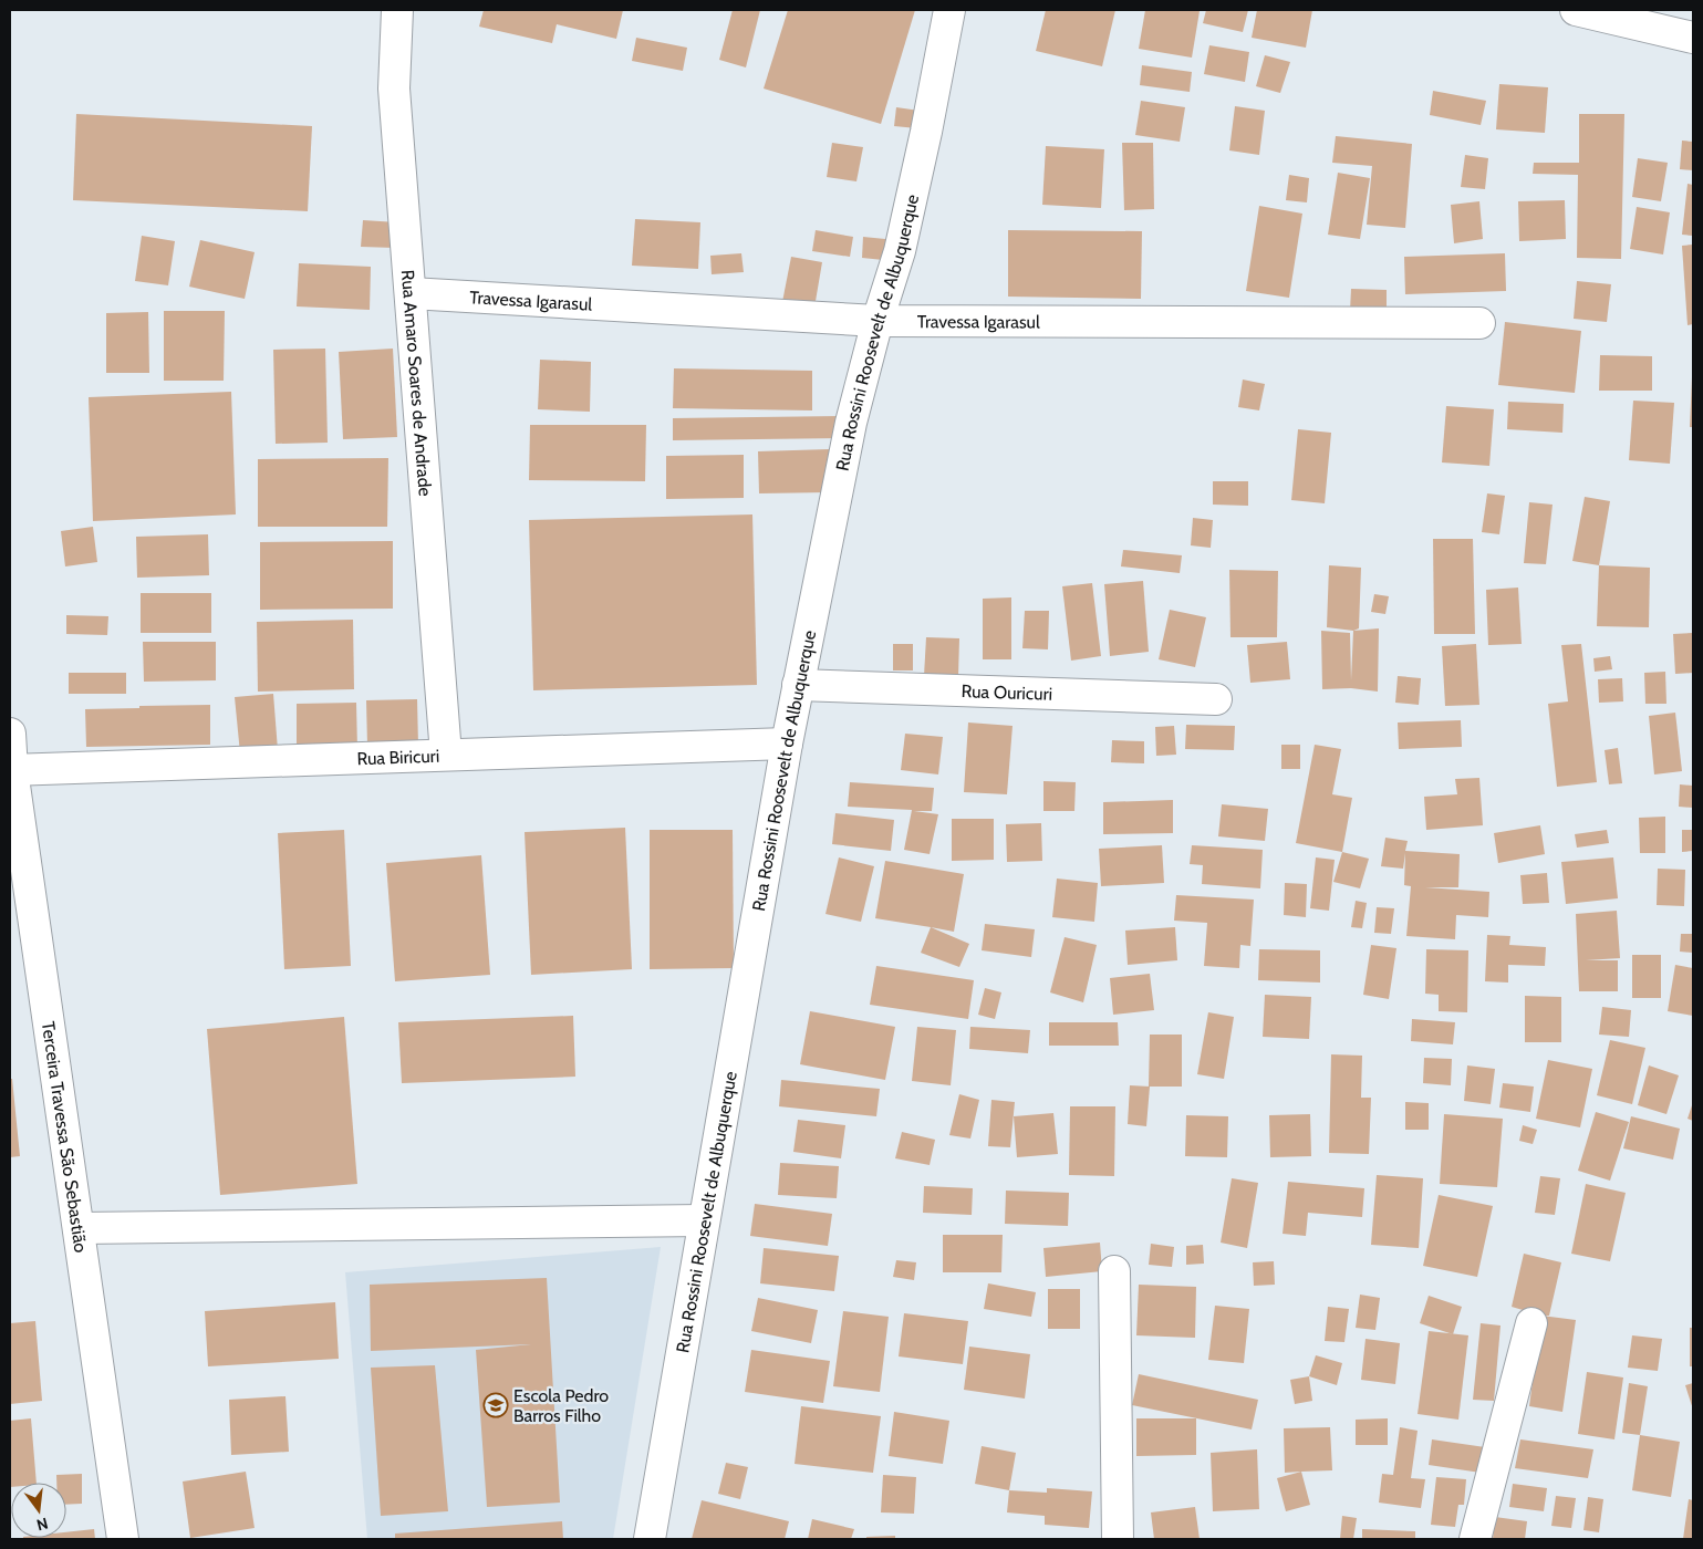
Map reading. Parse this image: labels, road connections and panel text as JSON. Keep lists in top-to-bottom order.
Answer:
{
  "streets": {
    "street": [
      "Travessa Igarasul",
      "Rua Rossini Roosevelt de Albuquerque",
      "Rua Amaro Soares de Andrade",
      "Rua Ouricuri",
      "Rua Biricuri",
      "Terceira Travessa São Sebastião"
    ]
  },
  "crossings": [
    ["Travessa Igarasul", "Rua Rossini Roosevelt de Albuquerque"],
    ["Travessa Igarasul", "Rua Amaro Soares de Andrade"],
    ["Rua Rossini Roosevelt de Albuquerque", "Rua Ouricuri"],
    ["Rua Rossini Roosevelt de Albuquerque", "Rua Biricuri"],
    ["Rua Amaro Soares de Andrade", "Rua Biricuri"],
    ["Rua Biricuri", "Terceira Travessa São Sebastião"]
  ],
  "places": {
    "school or university": ["Escola Pedro Barros Filho"]
  },
  "north": "bottom"
}
